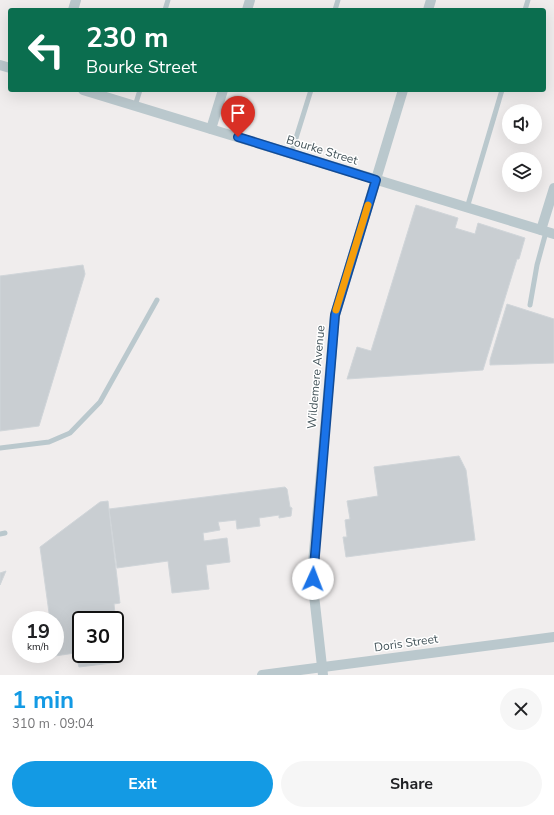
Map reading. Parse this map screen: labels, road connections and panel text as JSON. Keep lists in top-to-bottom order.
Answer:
{
  "streets": {
    "street": ["Bourke Street", "Wildemere Avenue", "Doris Street"]
  },
  "crossings": [
    ["Bourke Street", "Wildemere Avenue"],
    ["Wildemere Avenue", "Doris Street"]
  ],
  "page": {
    "turn": ["230 m", "Bourke Street"],
    "speed": "19 km/h",
    "limit": "30",
    "heading": ["1 min", "310 m · 09:04"],
    "buttons": ["Exit", "Share"]
  }
}
